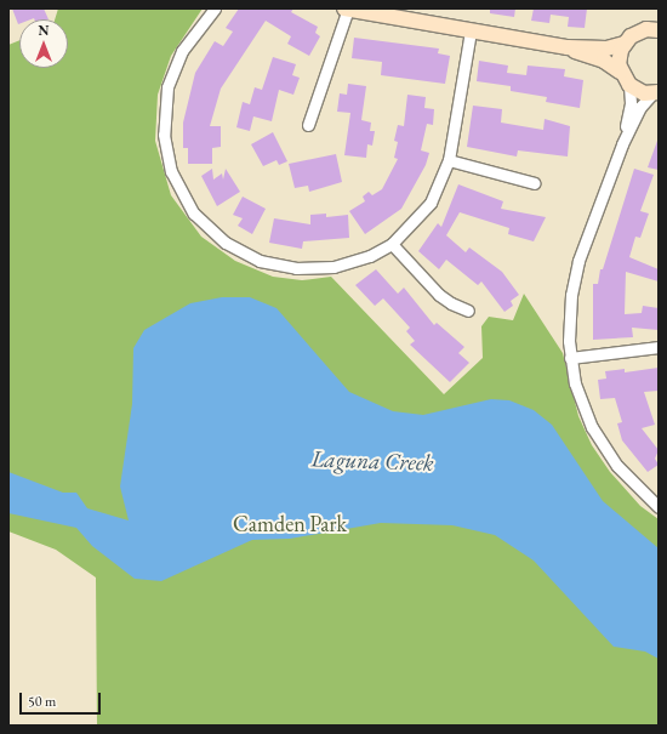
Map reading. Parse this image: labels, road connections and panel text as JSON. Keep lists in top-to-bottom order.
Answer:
{
  "water": ["Laguna Creek"],
  "parks": ["Camden Park"],
  "scale_bar": "50 m",
  "north": "top"
}
